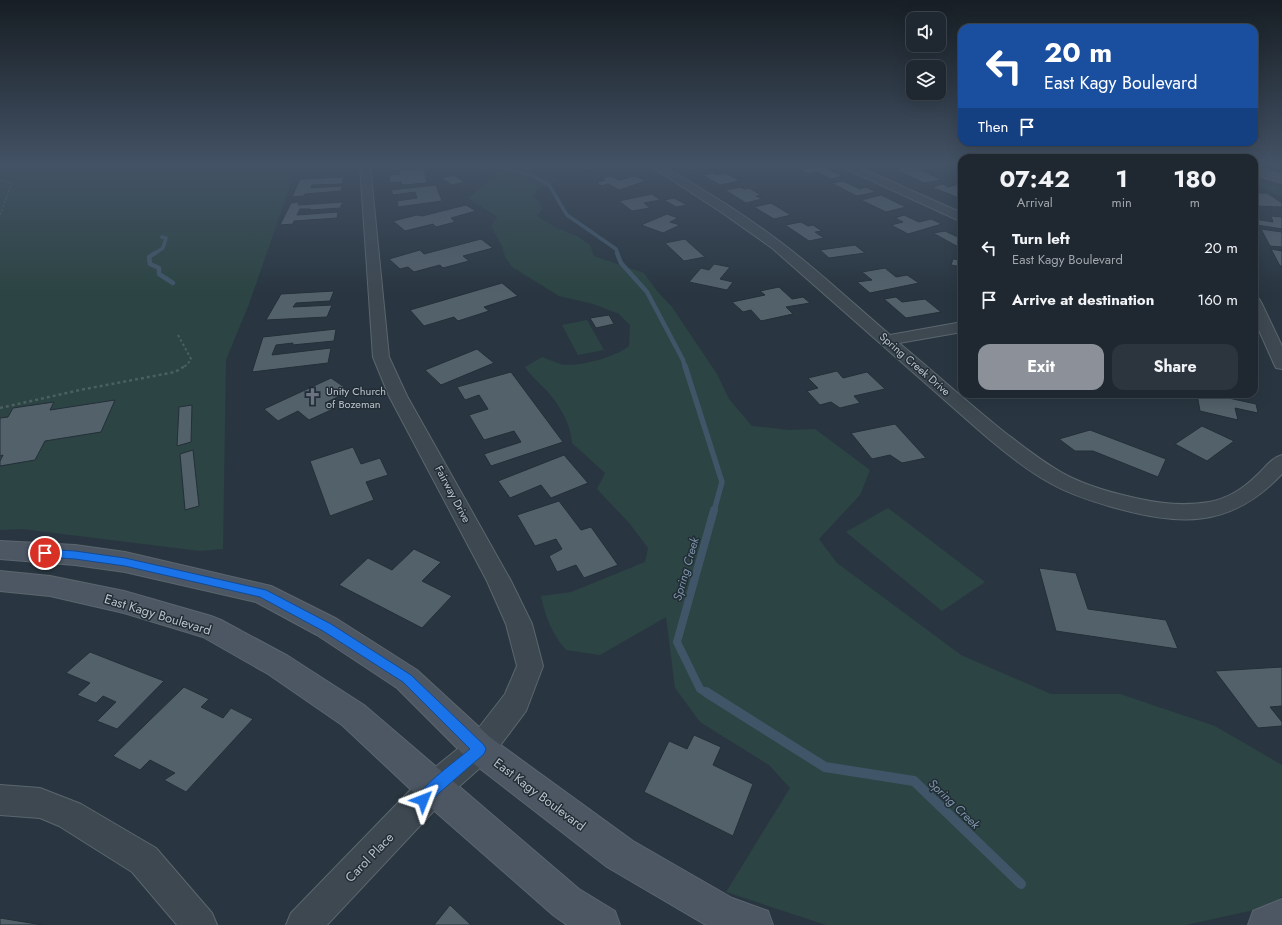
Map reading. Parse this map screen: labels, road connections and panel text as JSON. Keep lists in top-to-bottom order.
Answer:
{
  "streets": {
    "main road": ["East Kagy Boulevard"],
    "street": ["Spring Creek Drive", "Fairway Drive", "Carol Place"]
  },
  "crossings": [
    ["Fairway Drive", "East Kagy Boulevard"],
    ["Fairway Drive", "Carol Place"],
    ["East Kagy Boulevard", "Carol Place"]
  ],
  "water": ["Spring Creek"],
  "places": {
    "church": ["Unity Church of Bozeman"]
  },
  "page": {
    "turn": ["20 m", "East Kagy Boulevard"],
    "then": "Then",
    "eta": [
      "07:42",
      "Arrival",
      "1",
      "min",
      "180",
      "m"
    ],
    "list": [
      {
        "name": "Turn left",
        "note": "East Kagy Boulevard",
        "value": "20 m"
      },
      {
        "name": "Arrive at destination",
        "value": "160 m"
      }
    ],
    "buttons": ["Exit", "Share"]
  }
}
